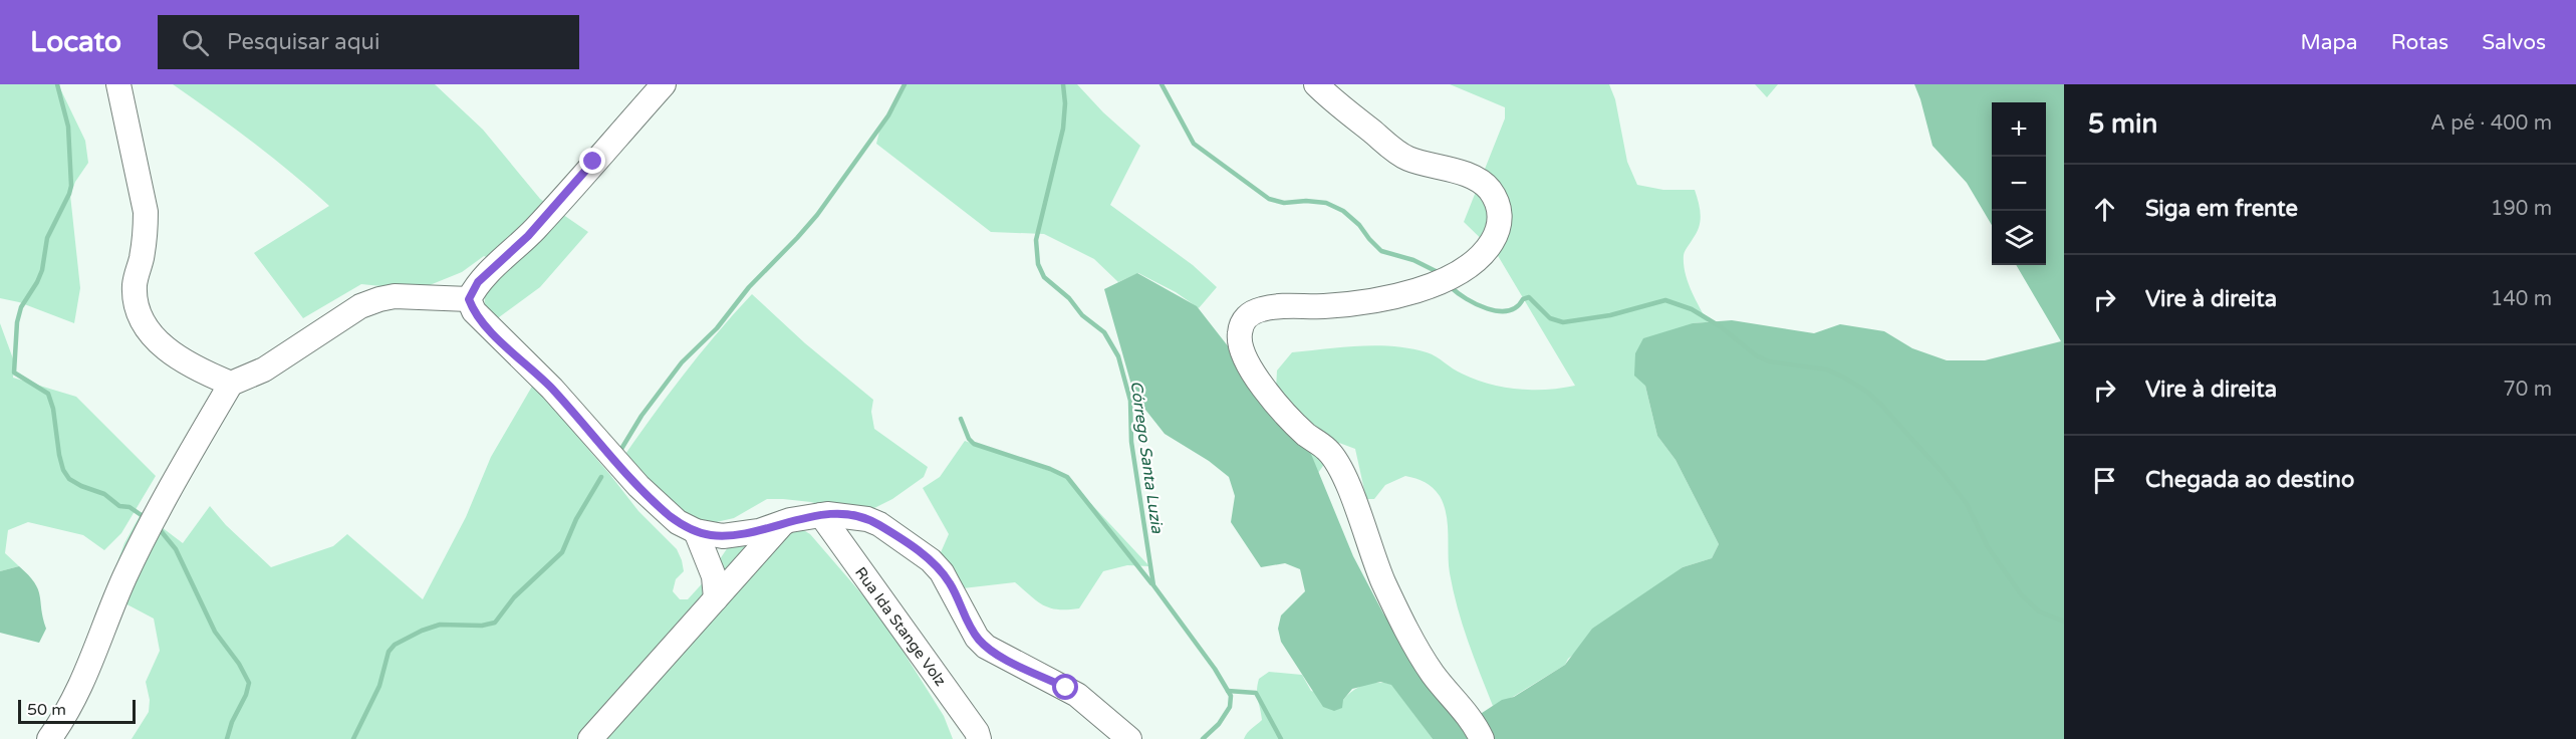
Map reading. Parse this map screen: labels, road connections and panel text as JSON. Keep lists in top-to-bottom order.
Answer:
{
  "streets": {
    "street": ["Rua Ida Stange Volz"]
  },
  "water": ["Córrego Santa Luzia"],
  "scale_bar": "50 m",
  "page": {
    "header": "Locato",
    "search": "Pesquisar aqui",
    "nav": ["Mapa", "Rotas", "Salvos"],
    "heading": ["5 min", "A pé · 400 m"],
    "map_buttons": ["+", "−"],
    "list": [
      ["Siga em frente", "190 m"],
      ["Vire à direita", "140 m"],
      ["Vire à direita", "70 m"],
      "Chegada ao destino"
    ],
    "scale": "50 m"
  }
}
